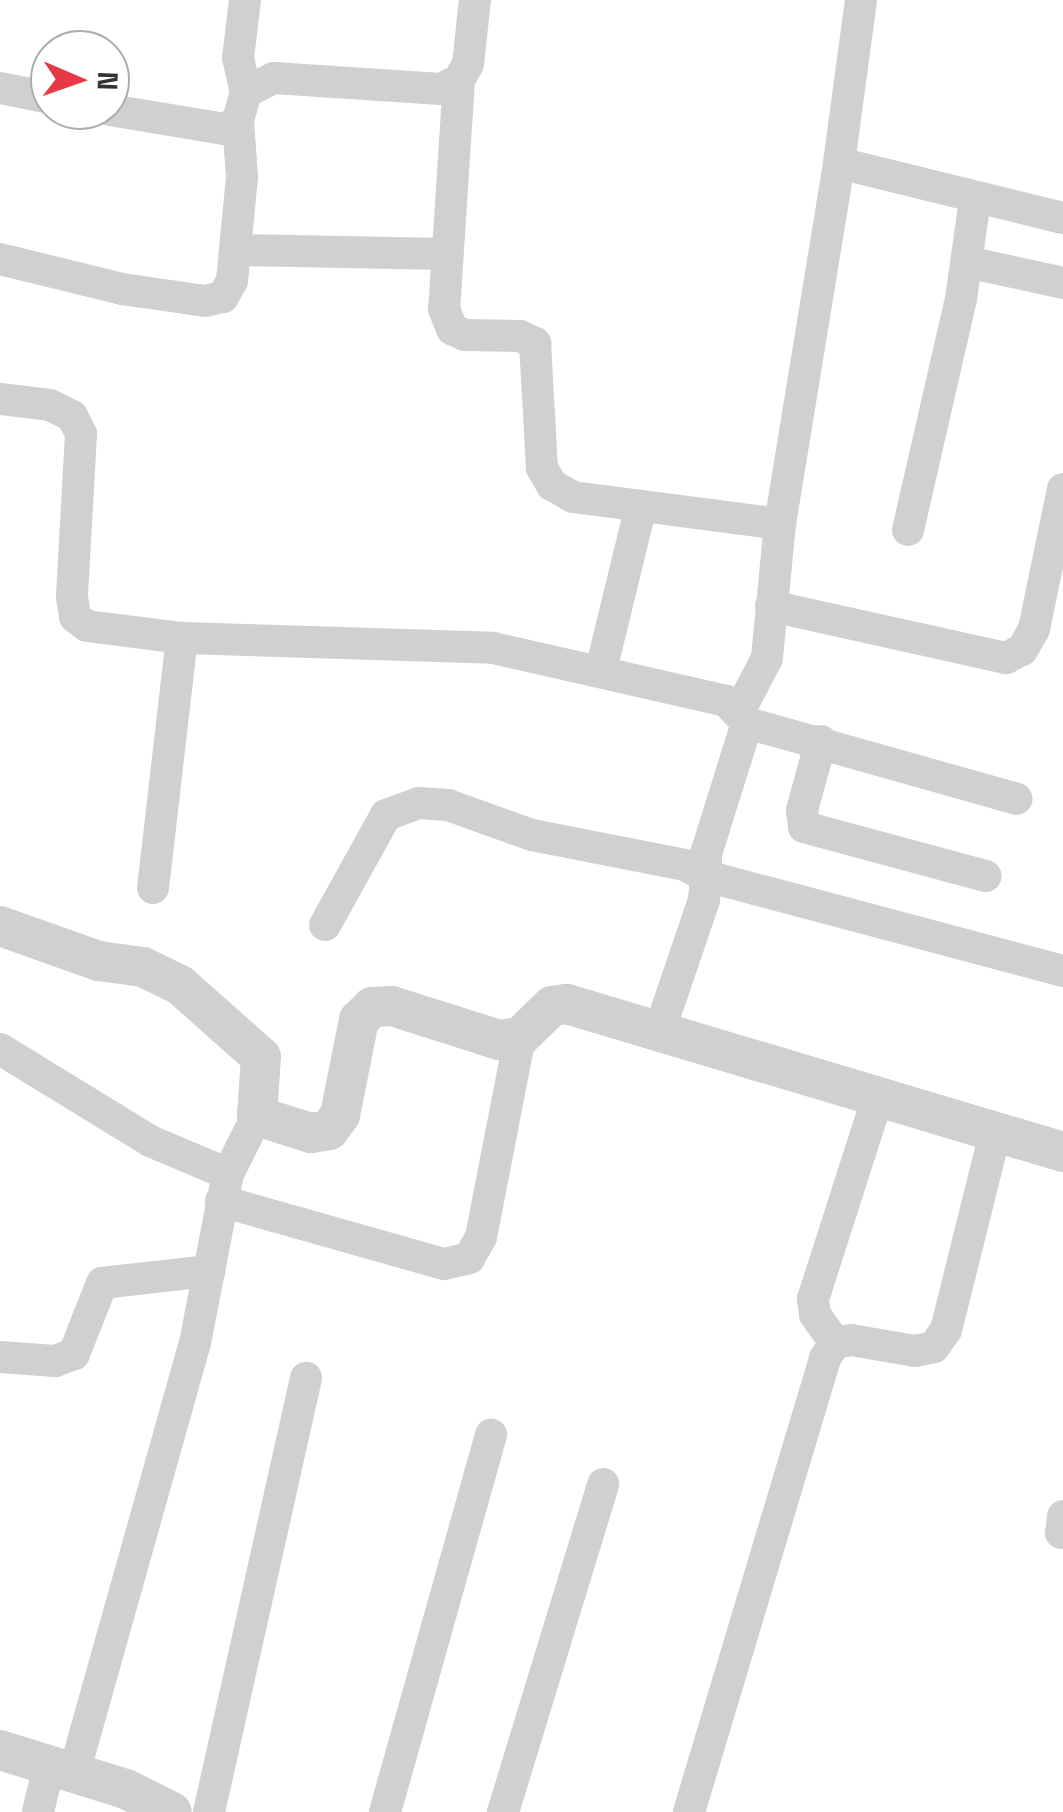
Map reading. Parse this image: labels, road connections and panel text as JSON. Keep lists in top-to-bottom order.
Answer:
{
  "north": "right"
}
